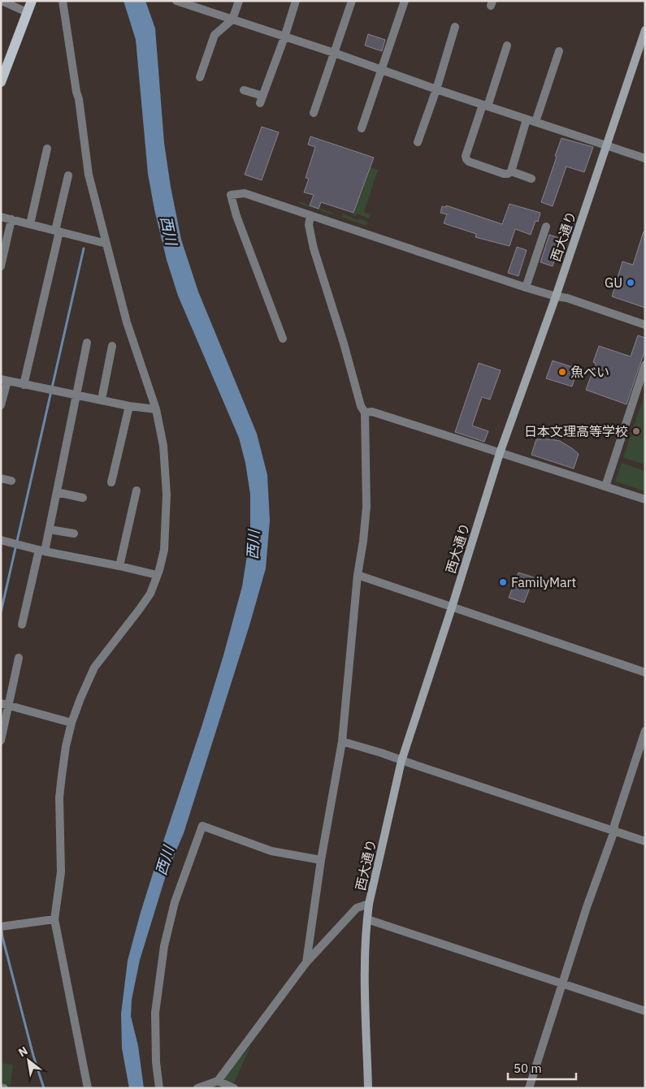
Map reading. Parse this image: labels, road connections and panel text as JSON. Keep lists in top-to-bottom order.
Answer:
{
  "streets": {
    "street": ["西大通り"]
  },
  "water": ["西川"],
  "places": [
    "GU",
    "魚べい",
    "日本文理高等学校",
    "FamilyMart"
  ],
  "scale_bar": "50 m",
  "north": "top left"
}
